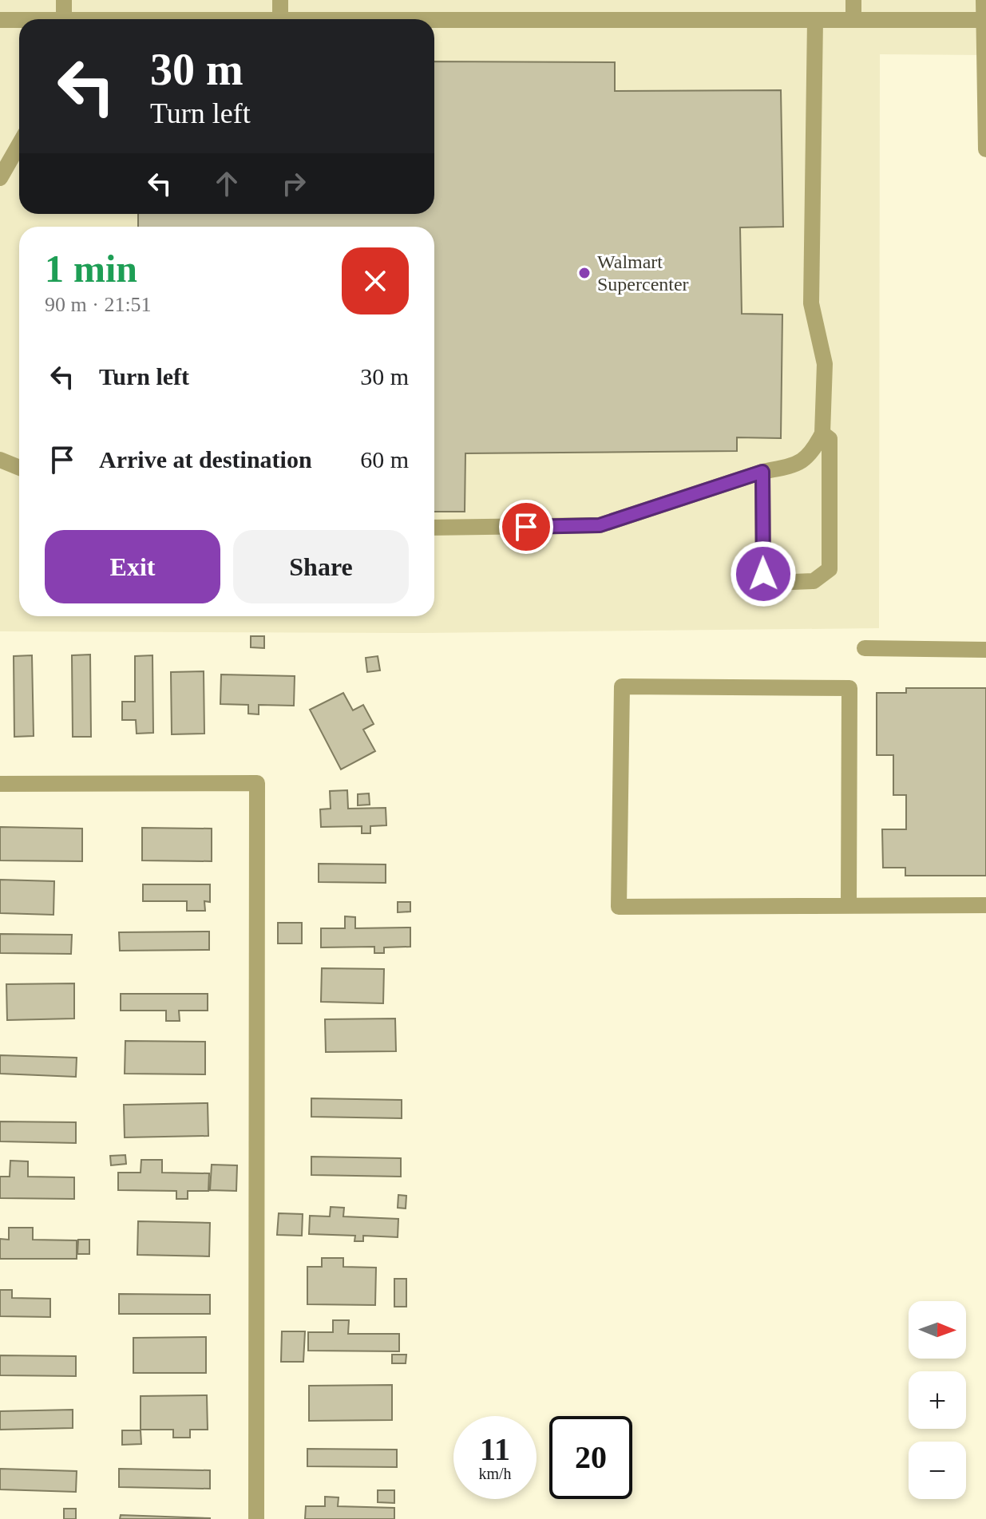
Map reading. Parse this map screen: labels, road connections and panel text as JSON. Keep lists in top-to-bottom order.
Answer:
{
  "places": ["Walmart Supercenter"],
  "north": "right",
  "page": {
    "turn": ["30 m", "Turn left"],
    "heading": ["1 min", "90 m · 21:51"],
    "list": [
      {
        "name": "Turn left",
        "value": "30 m"
      },
      {
        "name": "Arrive at destination",
        "value": "60 m"
      }
    ],
    "buttons": ["Exit", "Share"],
    "map_buttons": ["+", "−"],
    "speed": "11 km/h",
    "limit": "20"
  }
}
